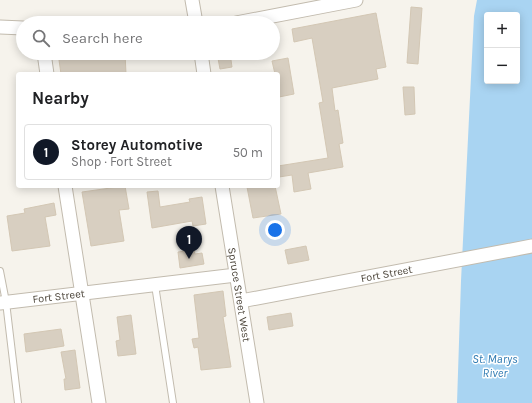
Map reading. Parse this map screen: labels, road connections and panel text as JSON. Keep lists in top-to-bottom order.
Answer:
{
  "streets": {
    "street": ["Fort Street", "Spruce Street West"]
  },
  "crossings": [
    ["Fort Street", "Spruce Street West"]
  ],
  "water": ["St. Marys River"],
  "page": {
    "map_buttons": ["+", "−"],
    "search": "Search here",
    "heading": "Nearby",
    "list": [
      {
        "mark": "1",
        "name": "Storey Automotive",
        "note": "Shop · Fort Street",
        "value": "50 m"
      }
    ],
    "pins": "1"
  }
}
